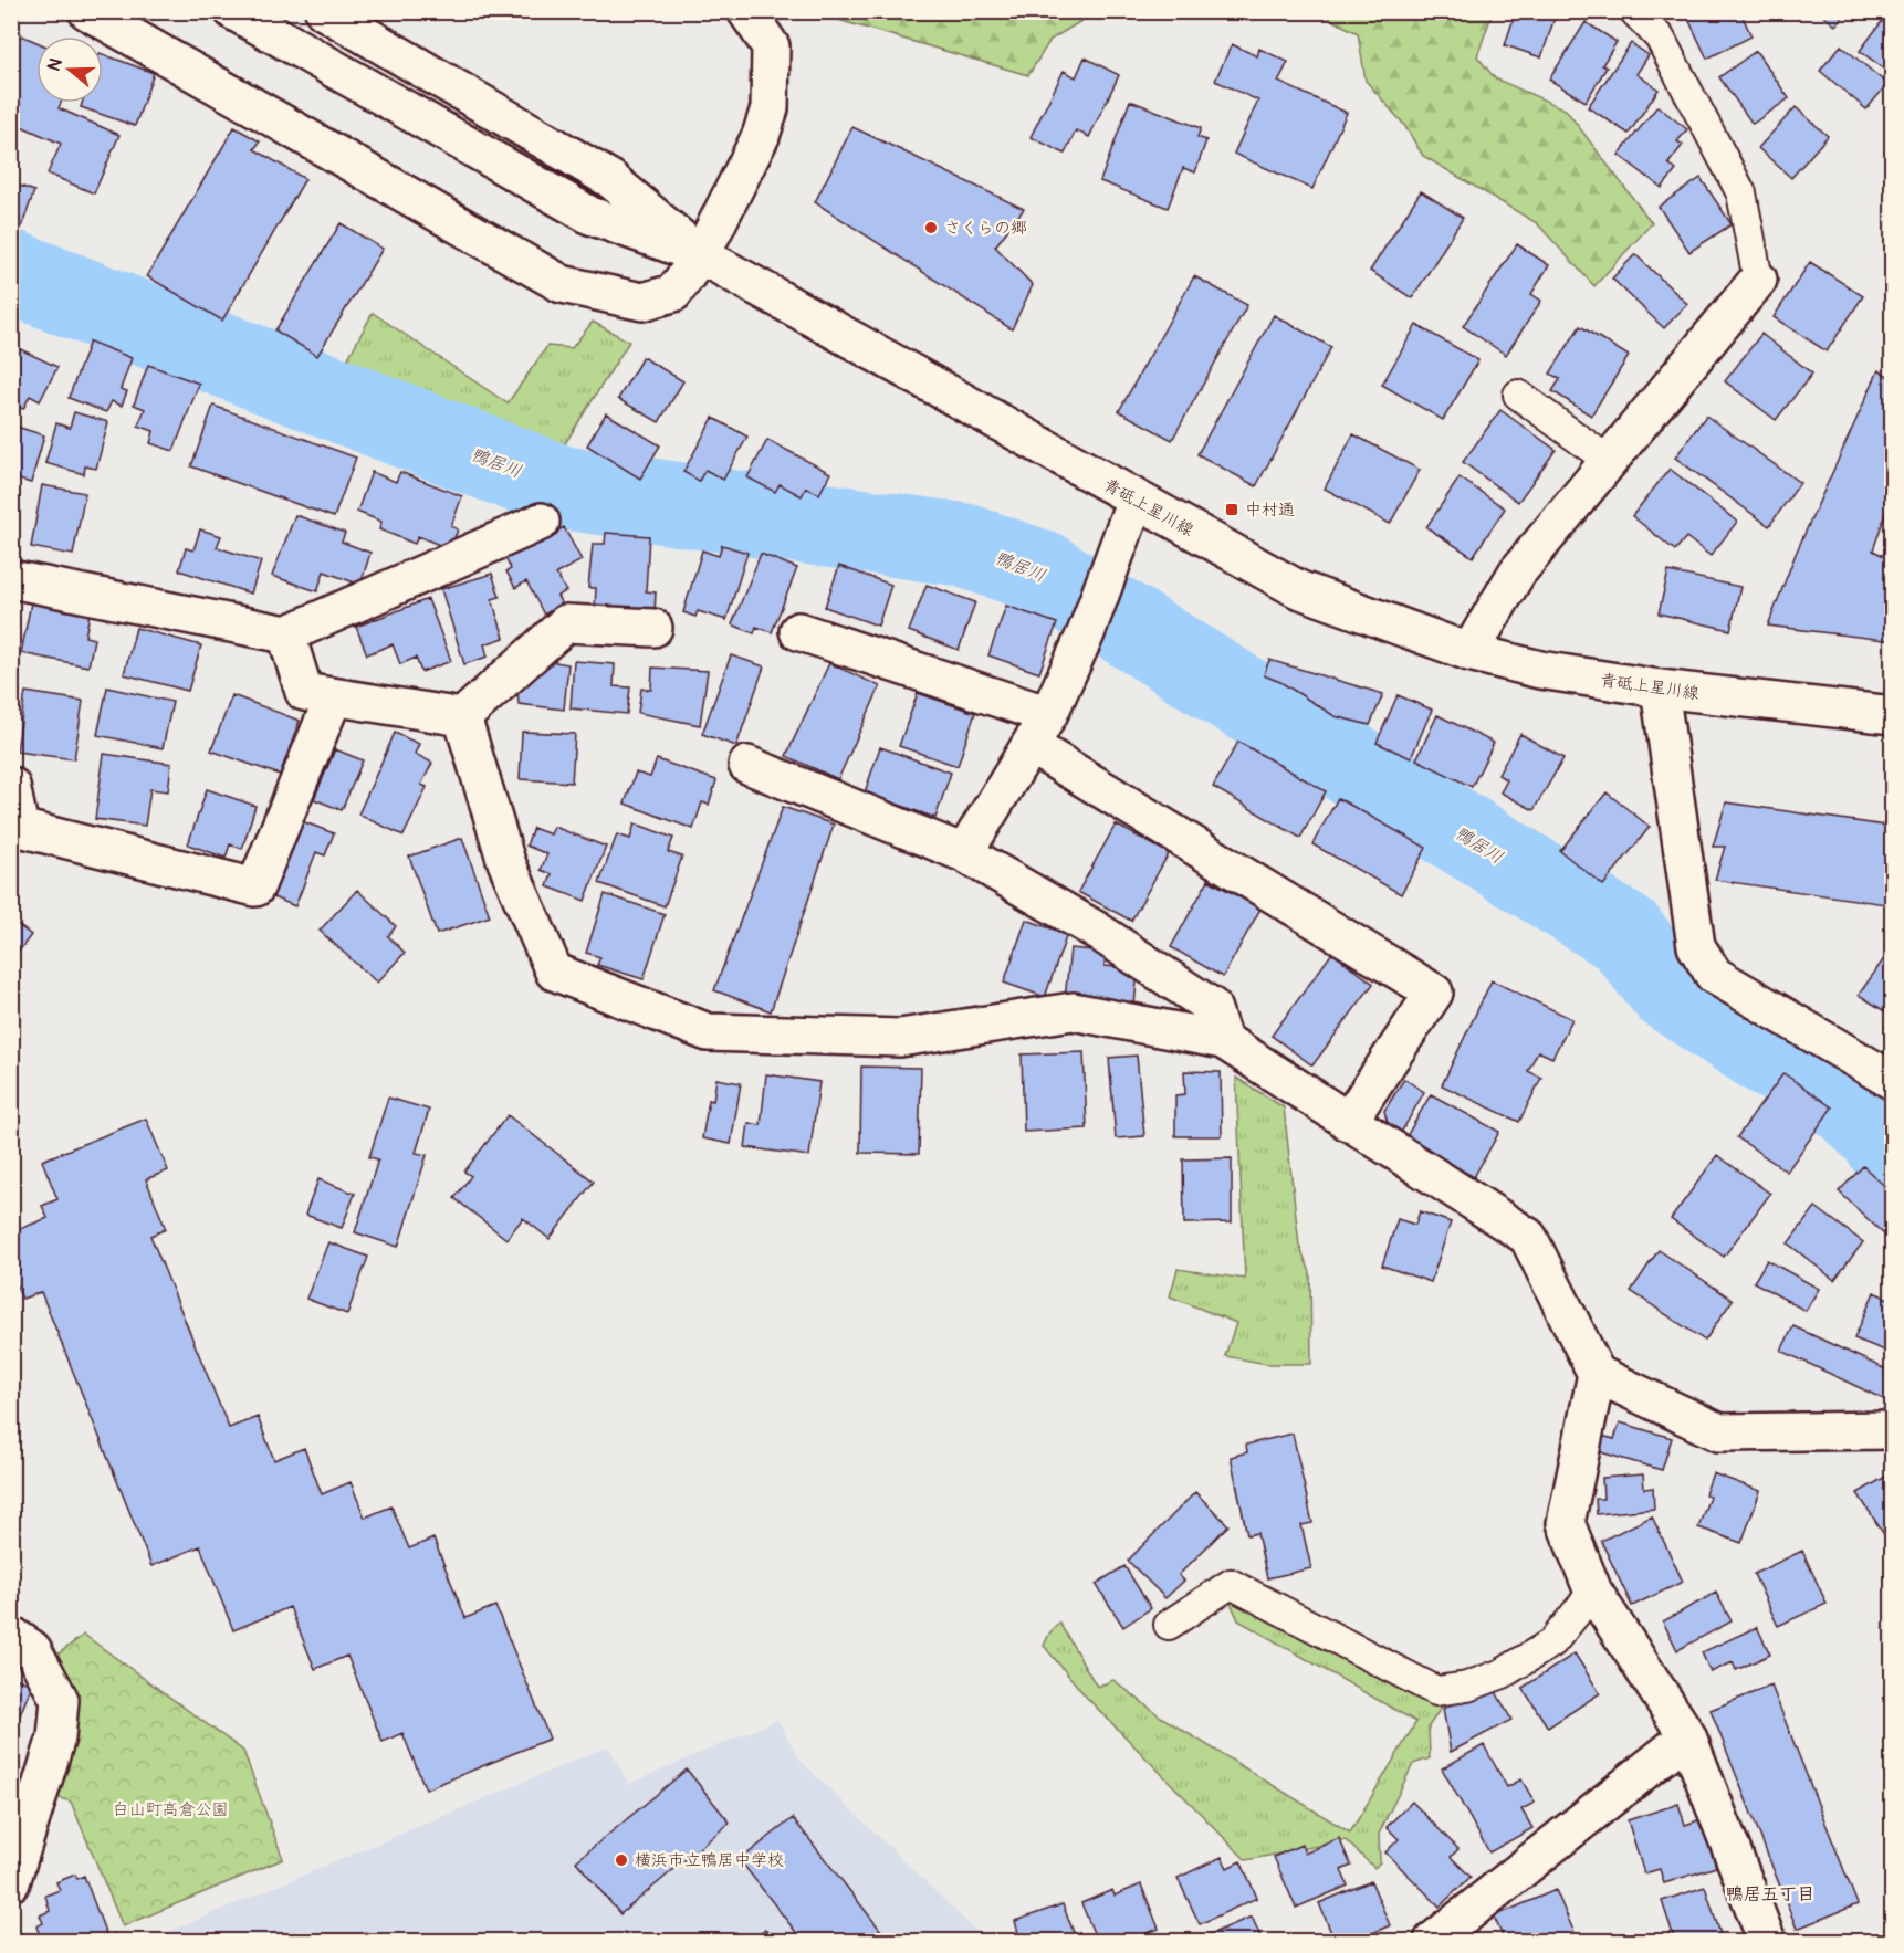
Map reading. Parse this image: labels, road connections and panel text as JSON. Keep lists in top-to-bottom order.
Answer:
{
  "streets": {
    "street": ["青砥上星川線"]
  },
  "districts": ["鴨居五丁目"],
  "water": ["鴨居川"],
  "parks": ["白山町高倉公園"],
  "places": {
    "other": ["さくらの郷", "横浜市立鴨居中学校"],
    "transit": ["中村通"]
  },
  "north": "left"
}
